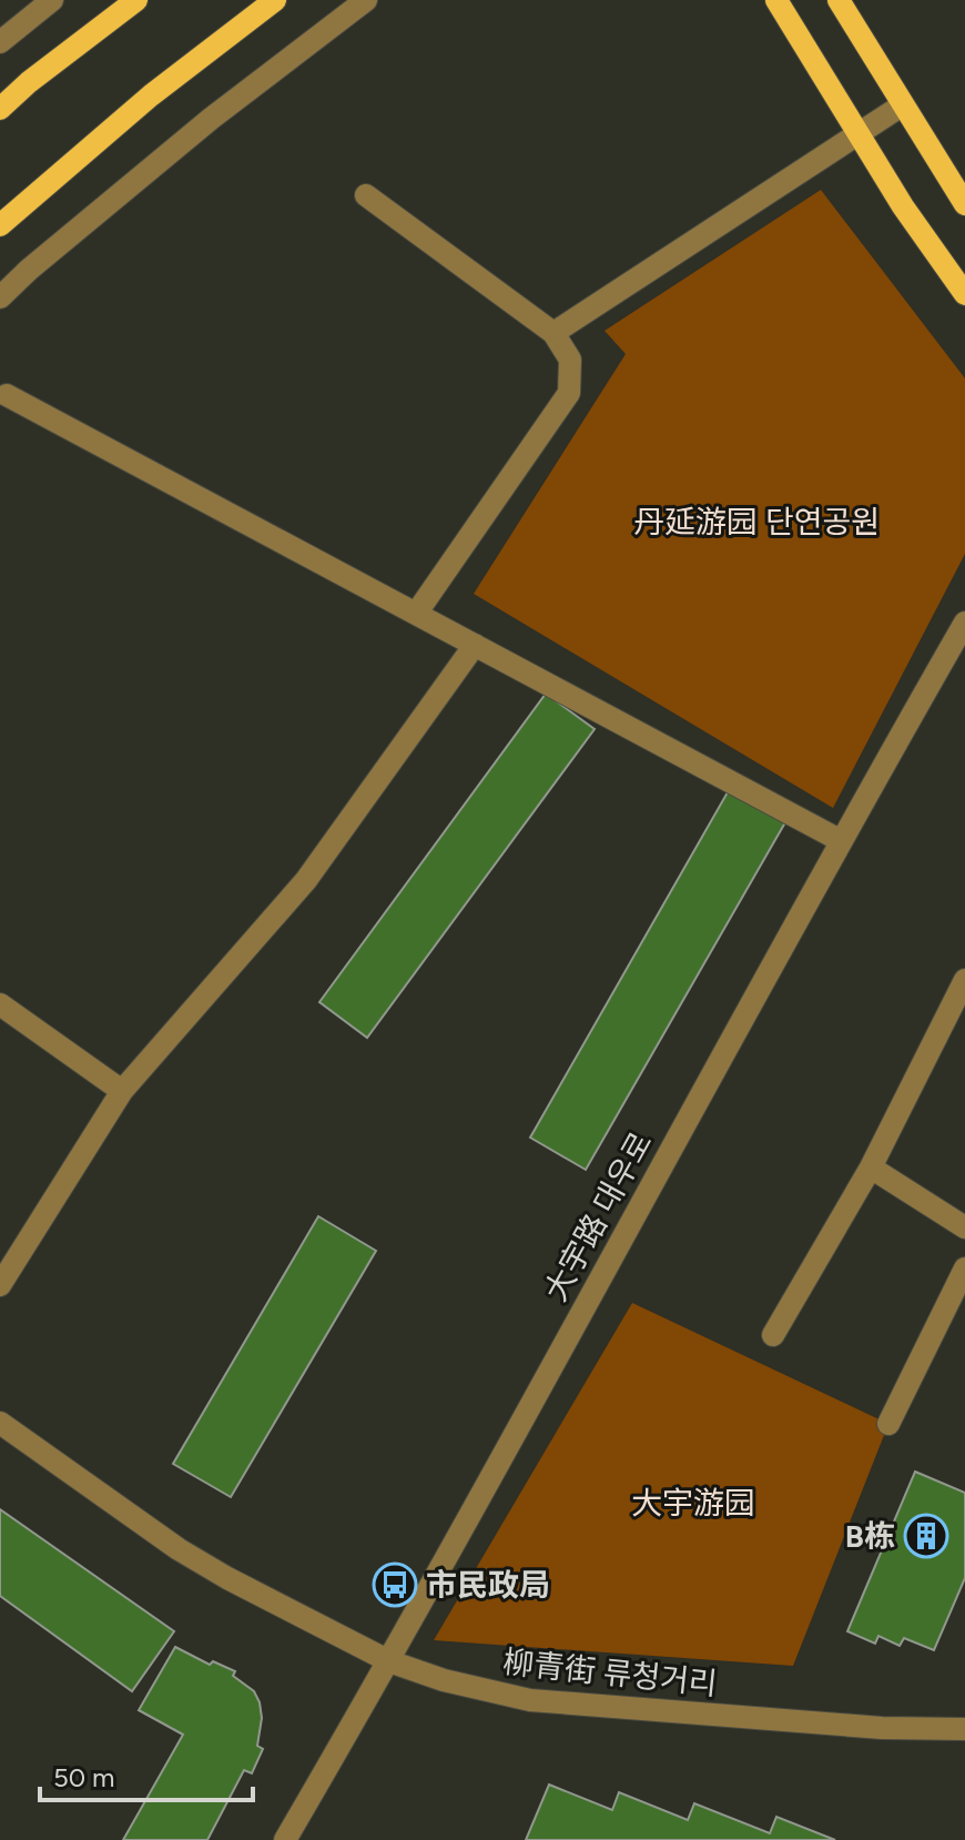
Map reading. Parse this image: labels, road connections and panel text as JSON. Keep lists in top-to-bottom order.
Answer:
{
  "streets": {
    "street": ["大宇路 대우로", "柳青街 류청거리"]
  },
  "crossings": [
    ["大宇路 대우로", "柳青街 류청거리"]
  ],
  "parks": ["丹延游园 단연공원", "大宇游园"],
  "places": {
    "building": ["B栋"],
    "bus stop": ["市民政局"]
  },
  "scale_bar": "50 m"
}
